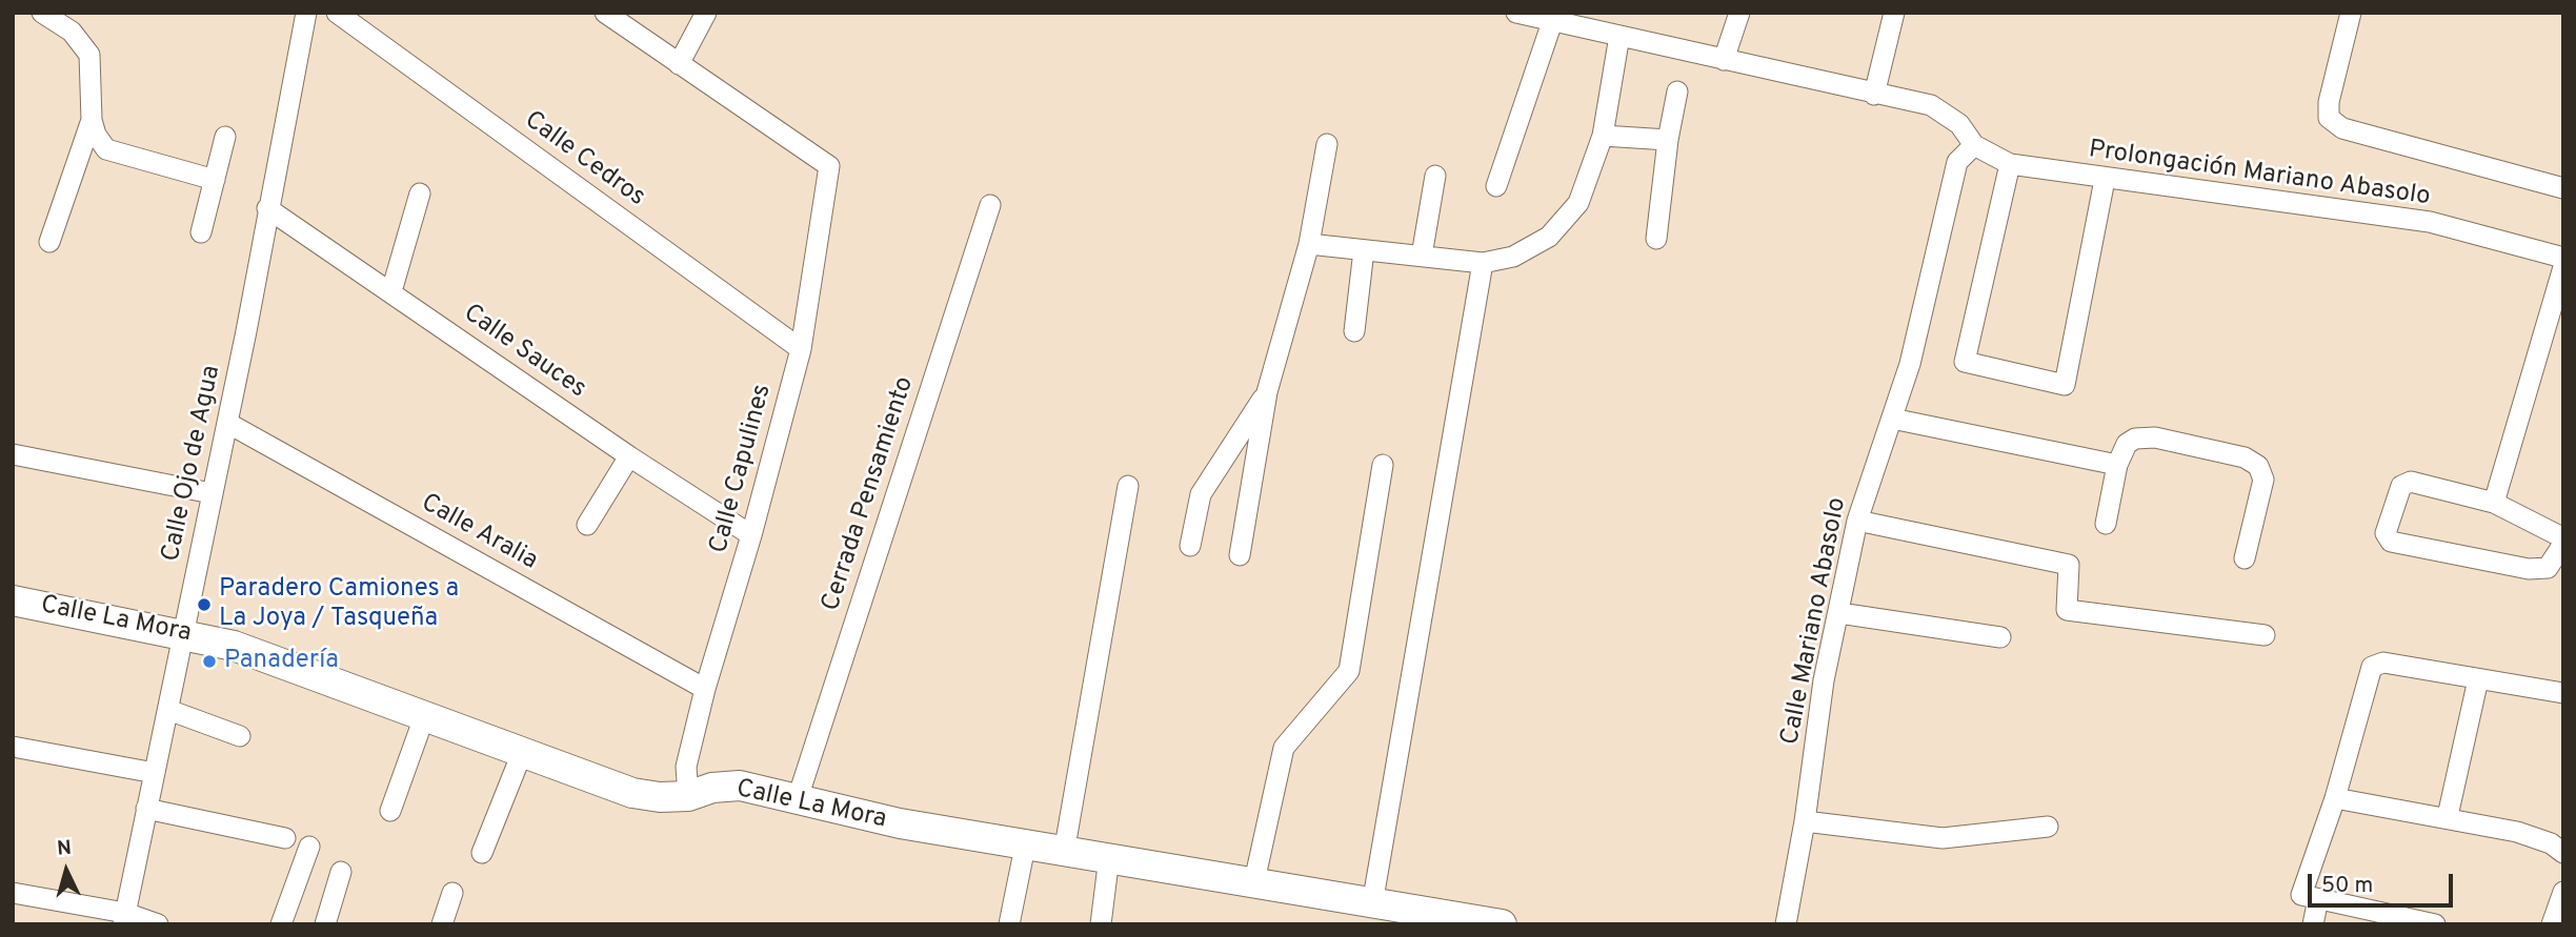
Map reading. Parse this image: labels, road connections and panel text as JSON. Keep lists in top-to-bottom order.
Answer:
{
  "streets": {
    "street": [
      "Calle Cedros",
      "Prolongación Mariano Abasolo",
      "Calle Sauces",
      "Calle Ojo de Agua",
      "Calle Capulines",
      "Cerrada Pensamiento",
      "Calle Aralia",
      "Calle La Mora",
      "Calle Mariano Abasolo"
    ]
  },
  "crossings": [
    ["Calle Cedros", "Calle Capulines"],
    ["Prolongación Mariano Abasolo", "Calle Mariano Abasolo"],
    ["Calle Sauces", "Calle Ojo de Agua"],
    ["Calle Sauces", "Calle Capulines"],
    ["Calle Ojo de Agua", "Calle Aralia"],
    ["Calle Ojo de Agua", "Calle La Mora"],
    ["Calle Capulines", "Calle Aralia"],
    ["Calle Capulines", "Calle La Mora"],
    ["Cerrada Pensamiento", "Calle La Mora"]
  ],
  "places": ["Paradero Camiones a La Joya / Tasqueña", "Panadería"],
  "scale_bar": "50 m",
  "north": "top"
}
